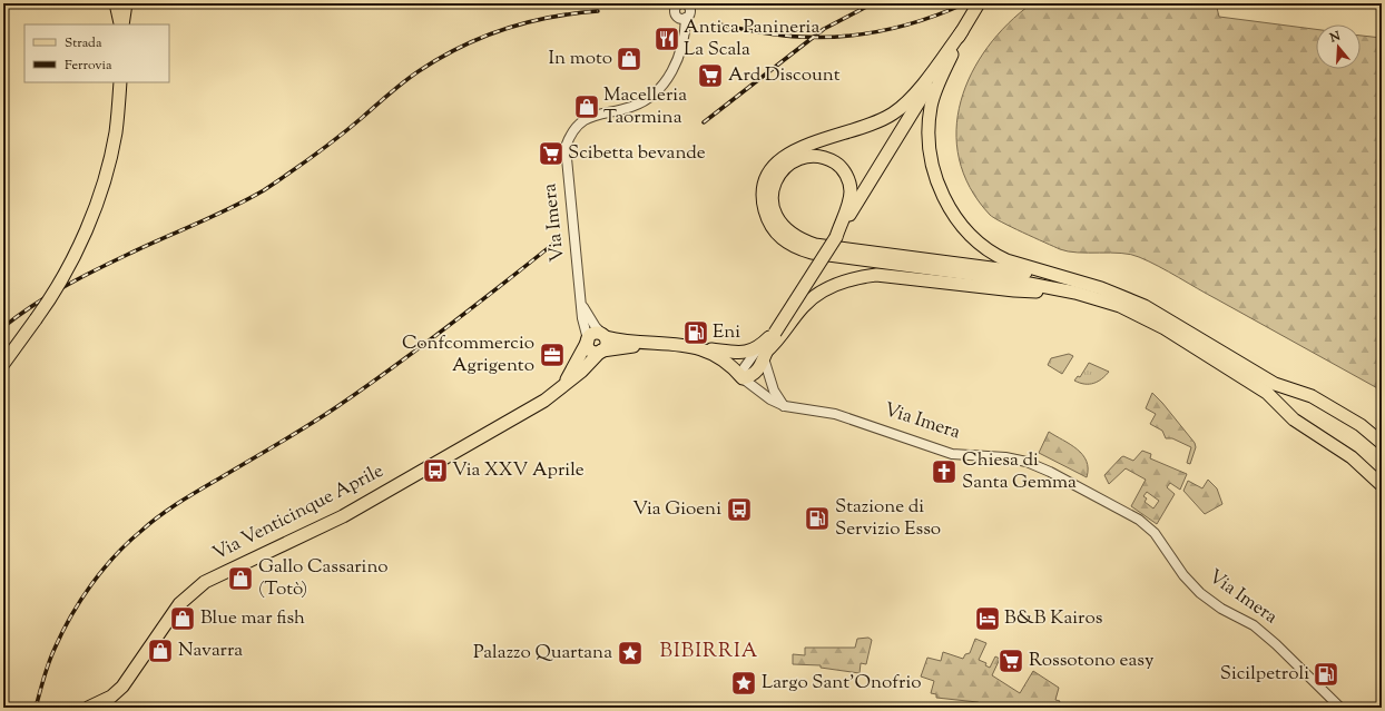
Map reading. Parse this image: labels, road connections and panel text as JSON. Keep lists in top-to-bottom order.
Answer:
{
  "streets": {
    "main road": ["Via Imera", "Via Venticinque Aprile"]
  },
  "crossings": [
    ["Via Imera", "Via Venticinque Aprile"]
  ],
  "districts": ["BIBIRRIA"],
  "places": {
    "restaurant": ["Antica Panineria La Scala"],
    "shop": [
      "In moto",
      "Macelleria Taormina",
      "Gallo Cassarino (Totò)",
      "Blue mar fish",
      "Navarra"
    ],
    "supermarket": ["Ard Discount", "Scibetta bevande", "Rossotono easy"],
    "fuel station": ["Eni", "Stazione di Servizio Esso", "Sicilpetroli"],
    "office": ["Confcommercio Agrigento"],
    "bus stop": ["Via XXV Aprile", "Via Gioeni"],
    "church": ["Chiesa di Santa Gemma"],
    "hotel": ["B&B Kairos"],
    "place": ["Palazzo Quartana", "Largo Sant'Onofrio"]
  },
  "legend": ["Strada", "Ferrovia"],
  "north": "top"
}
